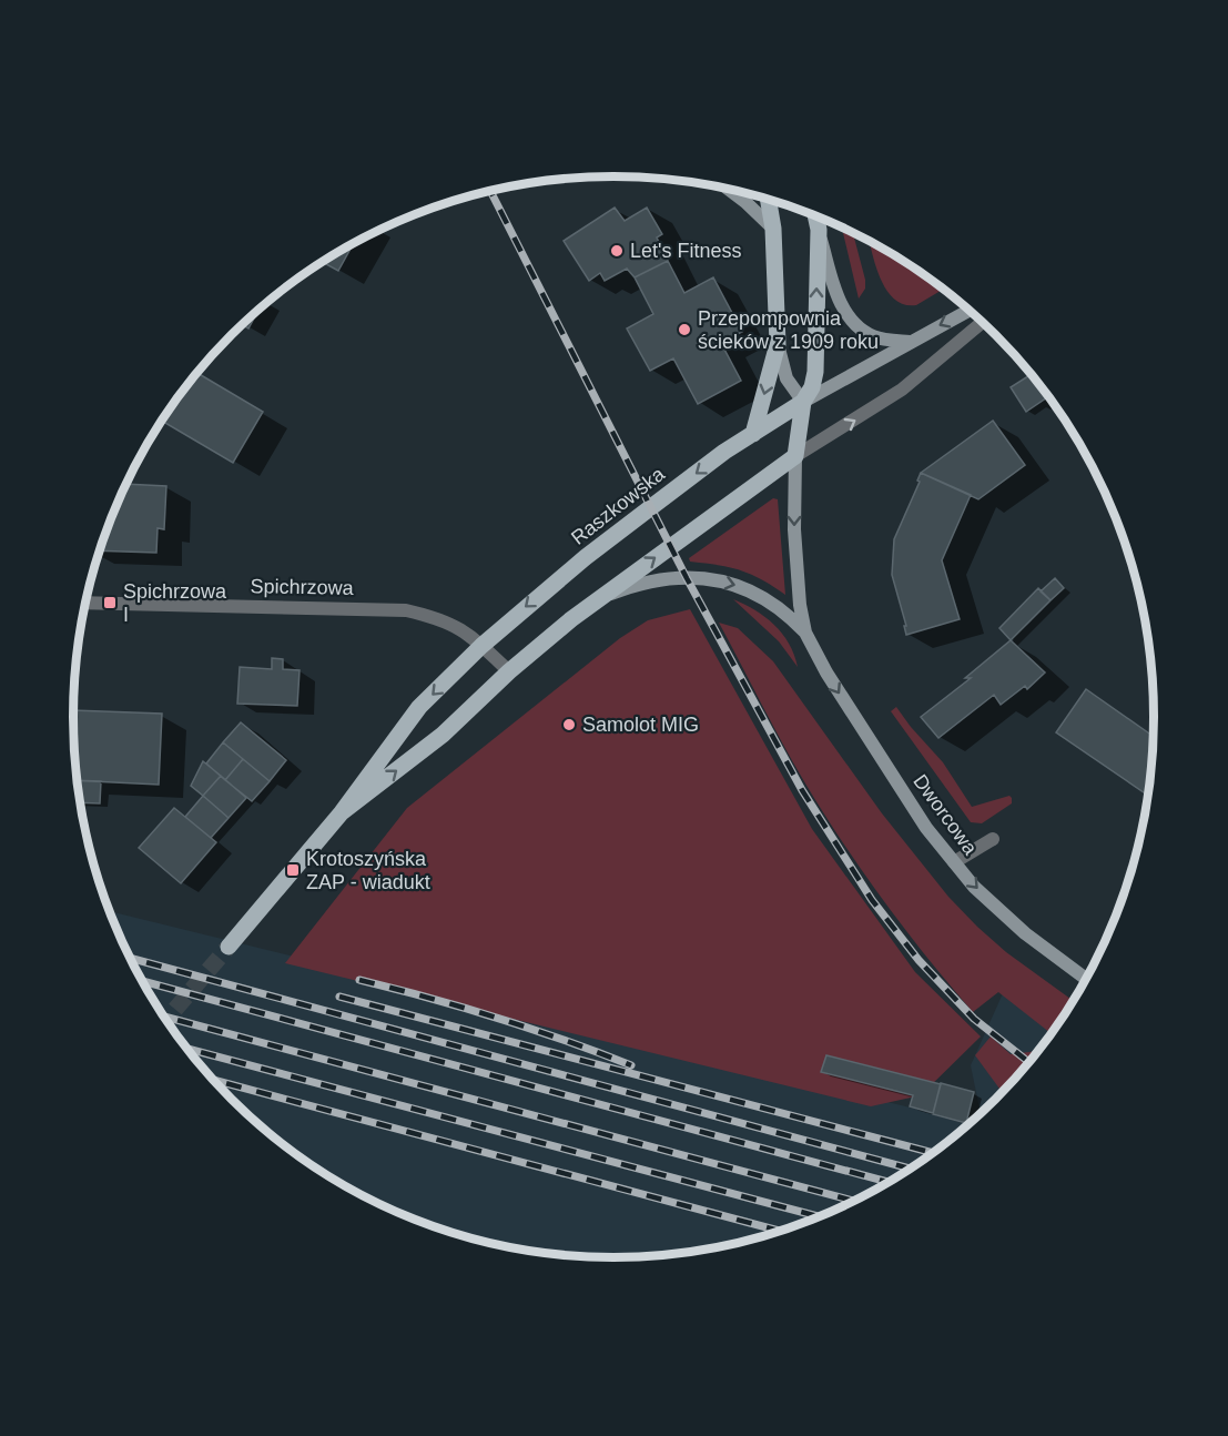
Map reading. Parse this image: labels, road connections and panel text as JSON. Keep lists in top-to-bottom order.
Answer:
{
  "streets": {
    "main road": ["Raszkowska", "Dworcowa"],
    "street": ["Spichrzowa"]
  },
  "crossings": [
    ["Raszkowska", "Spichrzowa"],
    ["Raszkowska", "Dworcowa"]
  ],
  "one_way": ["Dworcowa"],
  "places": {
    "other": ["Let's Fitness", "Przepompownia ścieków z 1909 roku", "Samolot MIG"],
    "transit": ["Spichrzowa I", "Krotoszyńska ZAP - wiadukt"]
  }
}
